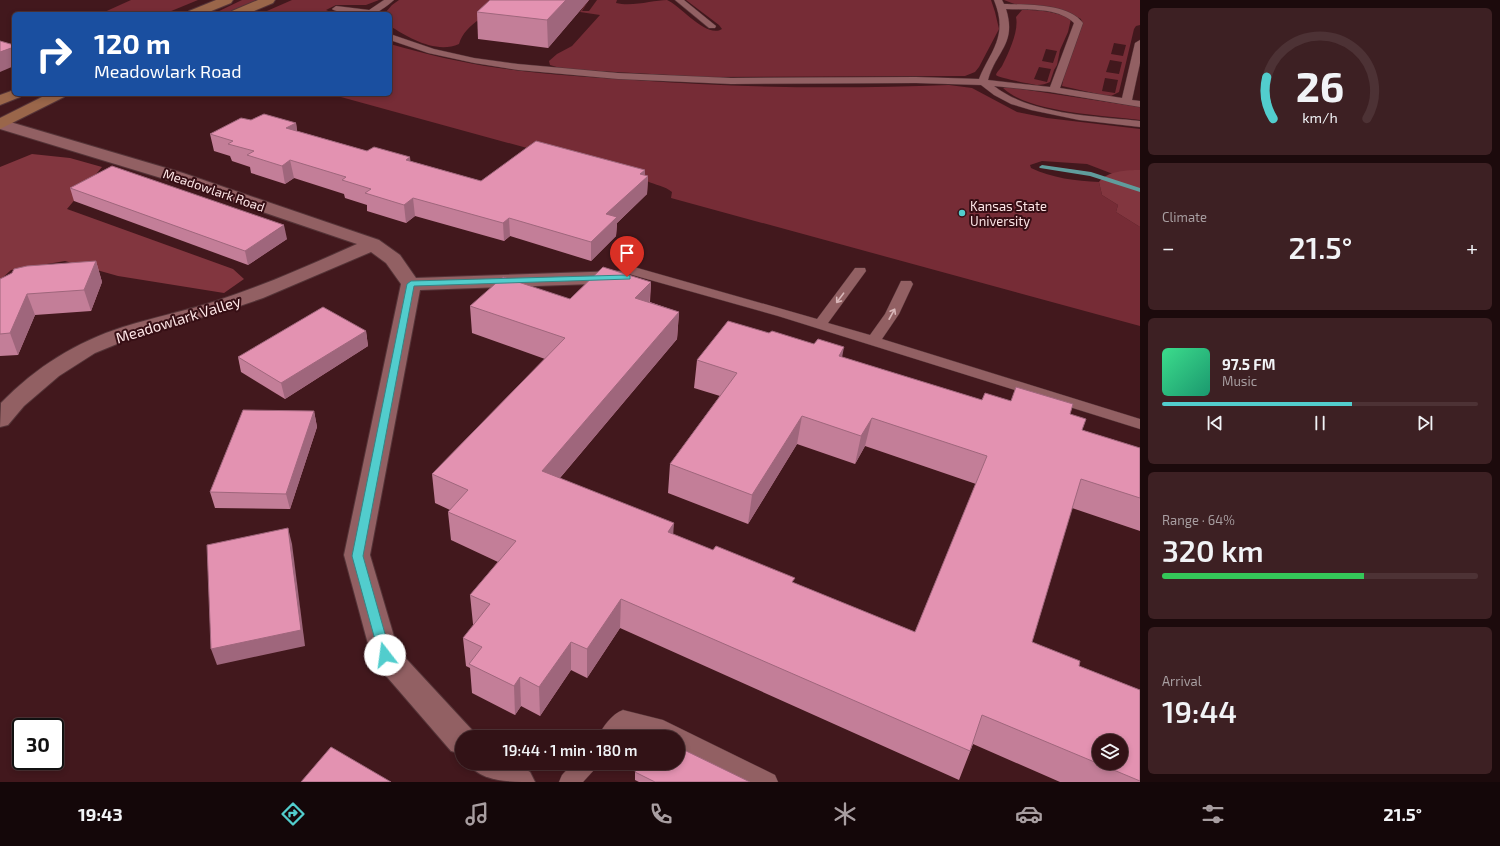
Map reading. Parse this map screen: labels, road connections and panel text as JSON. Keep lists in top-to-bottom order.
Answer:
{
  "streets": {
    "street": ["Meadowlark Road", "Meadowlark Valley"]
  },
  "crossings": [
    ["Meadowlark Road", "Meadowlark Valley"]
  ],
  "places": ["Kansas State University"],
  "page": {
    "turn": ["120 m", "Meadowlark Road"],
    "tile": [
      "Climate",
      ["Range · 64%", "320 km"],
      ["Arrival", "19:44"]
    ],
    "heat": ["−", "21.5°", "+"],
    "song": ["97.5 FM", "Music"],
    "limit": "30",
    "trip": "19:44 · 1 min · 180 m",
    "tabs": ["19:43", "21.5°"],
    "gauge": ["26", "km/h"]
  }
}
